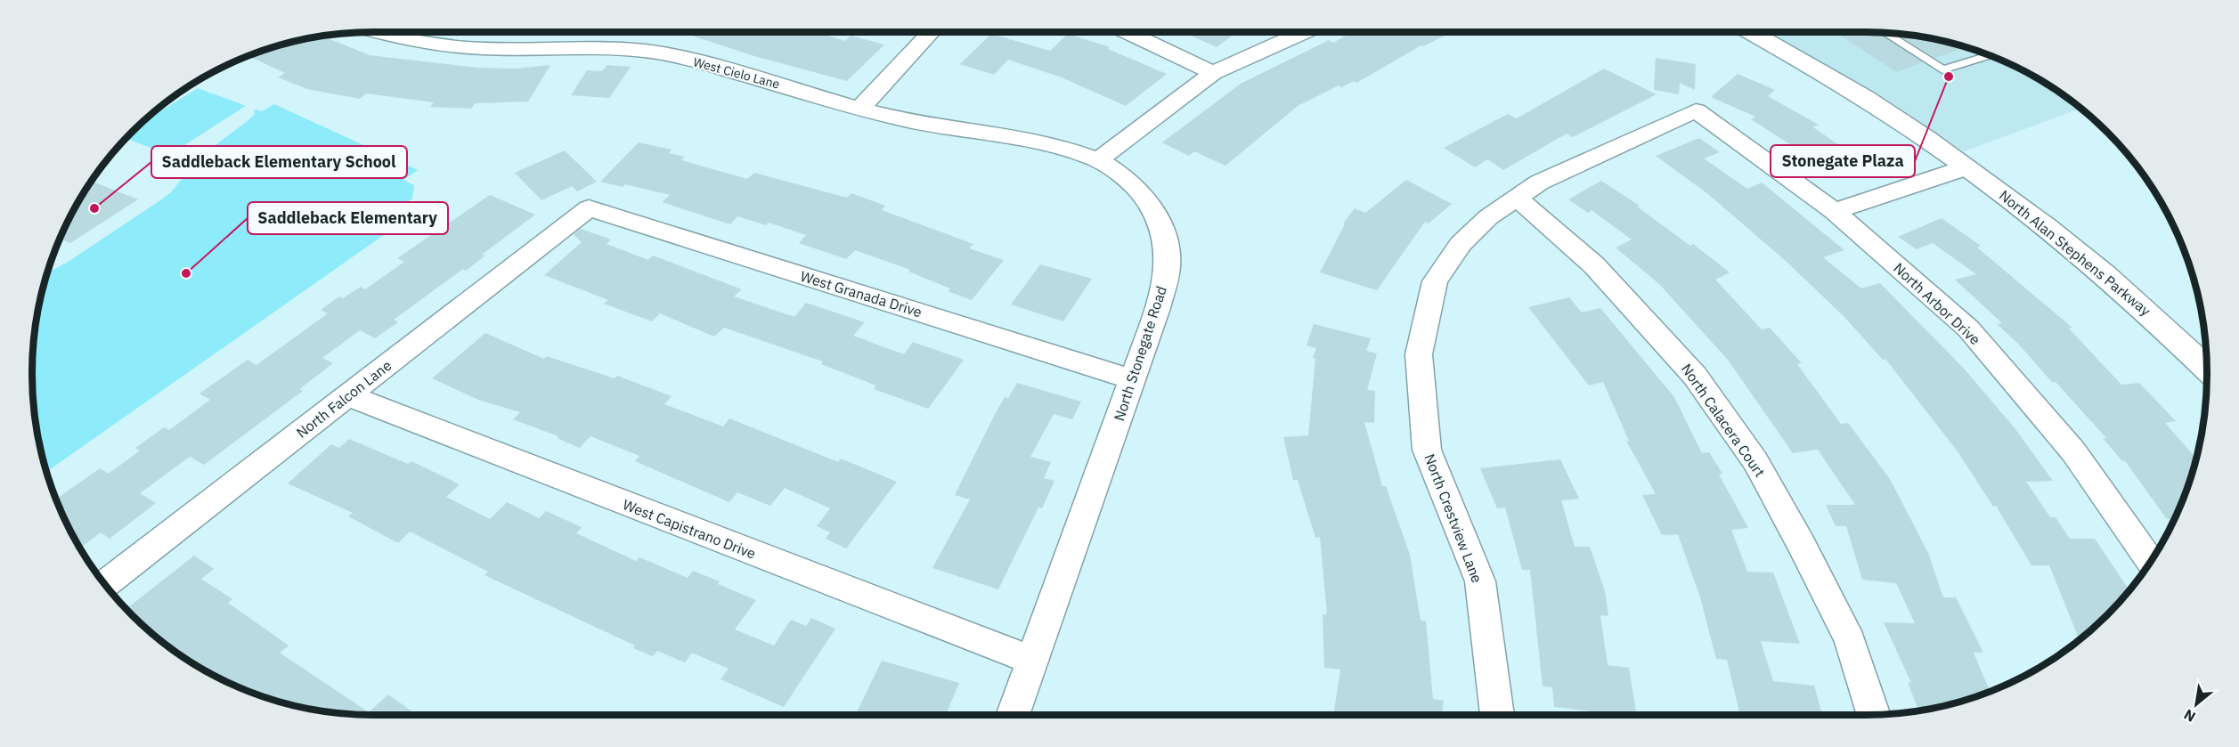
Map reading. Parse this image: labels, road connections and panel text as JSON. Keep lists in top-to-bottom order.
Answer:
{
  "streets": {
    "street": [
      "West Cielo Lane",
      "North Alan Stephens Parkway",
      "West Granada Drive",
      "North Arbor Drive",
      "North Stonegate Road",
      "North Falcon Lane",
      "North Calacera Court",
      "North Crestview Lane",
      "West Capistrano Drive"
    ]
  },
  "crossings": [
    ["West Cielo Lane", "North Stonegate Road"],
    ["West Granada Drive", "North Stonegate Road"],
    ["West Granada Drive", "North Falcon Lane"],
    ["North Arbor Drive", "North Crestview Lane"],
    ["North Stonegate Road", "West Capistrano Drive"],
    ["North Falcon Lane", "West Capistrano Drive"],
    ["North Calacera Court", "North Crestview Lane"]
  ],
  "places": ["Stonegate Plaza", "Saddleback Elementary School", "Saddleback Elementary"],
  "north": "bottom left"
}
